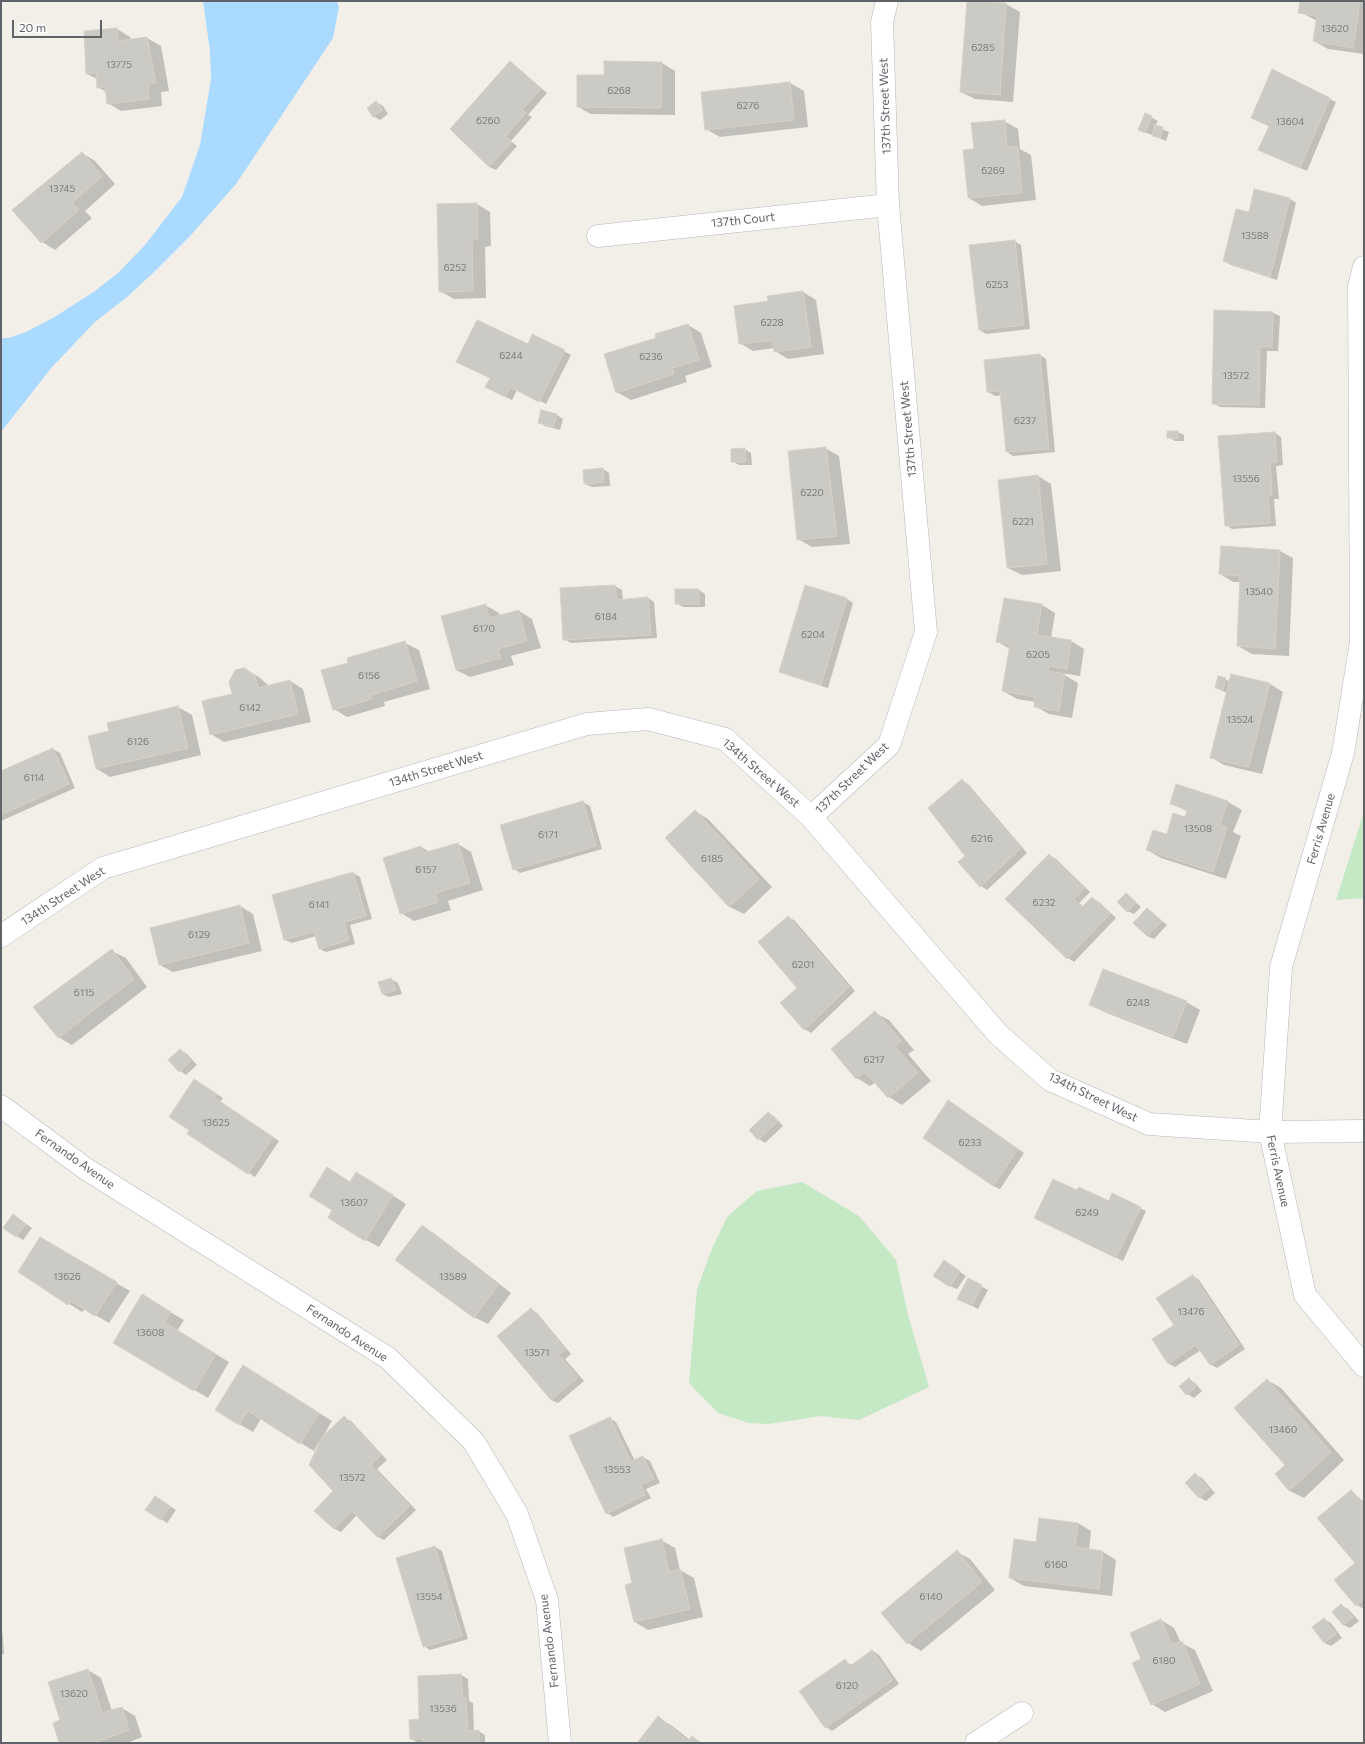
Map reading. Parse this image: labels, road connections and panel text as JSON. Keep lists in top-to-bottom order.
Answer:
{
  "streets": {
    "street": [
      "137th Street West",
      "137th Court",
      "134th Street West",
      "Ferris Avenue",
      "Fernando Avenue"
    ]
  },
  "crossings": [
    ["137th Street West", "137th Court"],
    ["137th Street West", "134th Street West"],
    ["134th Street West", "Ferris Avenue"]
  ],
  "house_numbers": [
    "13620",
    "6285",
    "13775",
    "6268",
    "6276",
    "6260",
    "13604",
    "6269",
    "13745",
    "13588",
    "6252",
    "6253",
    "6228",
    "6244",
    "6236",
    "13572",
    "6237",
    "13556",
    "6220",
    "6221",
    "13540",
    "6184",
    "6170",
    "6204",
    "6205",
    "6156",
    "6142",
    "13524",
    "6126",
    "6114",
    "13508",
    "6171",
    "6216",
    "6185",
    "6157",
    "6232",
    "6141",
    "6129",
    "6201",
    "6115",
    "6248",
    "6217",
    "13625",
    "6233",
    "13607",
    "6249",
    "13626",
    "13589",
    "13476",
    "13608",
    "13571",
    "13460",
    "13553",
    "13572",
    "6160",
    "13554",
    "6140",
    "6180",
    "6120",
    "13620",
    "13536"
  ],
  "scale_bar": "20 m"
}
